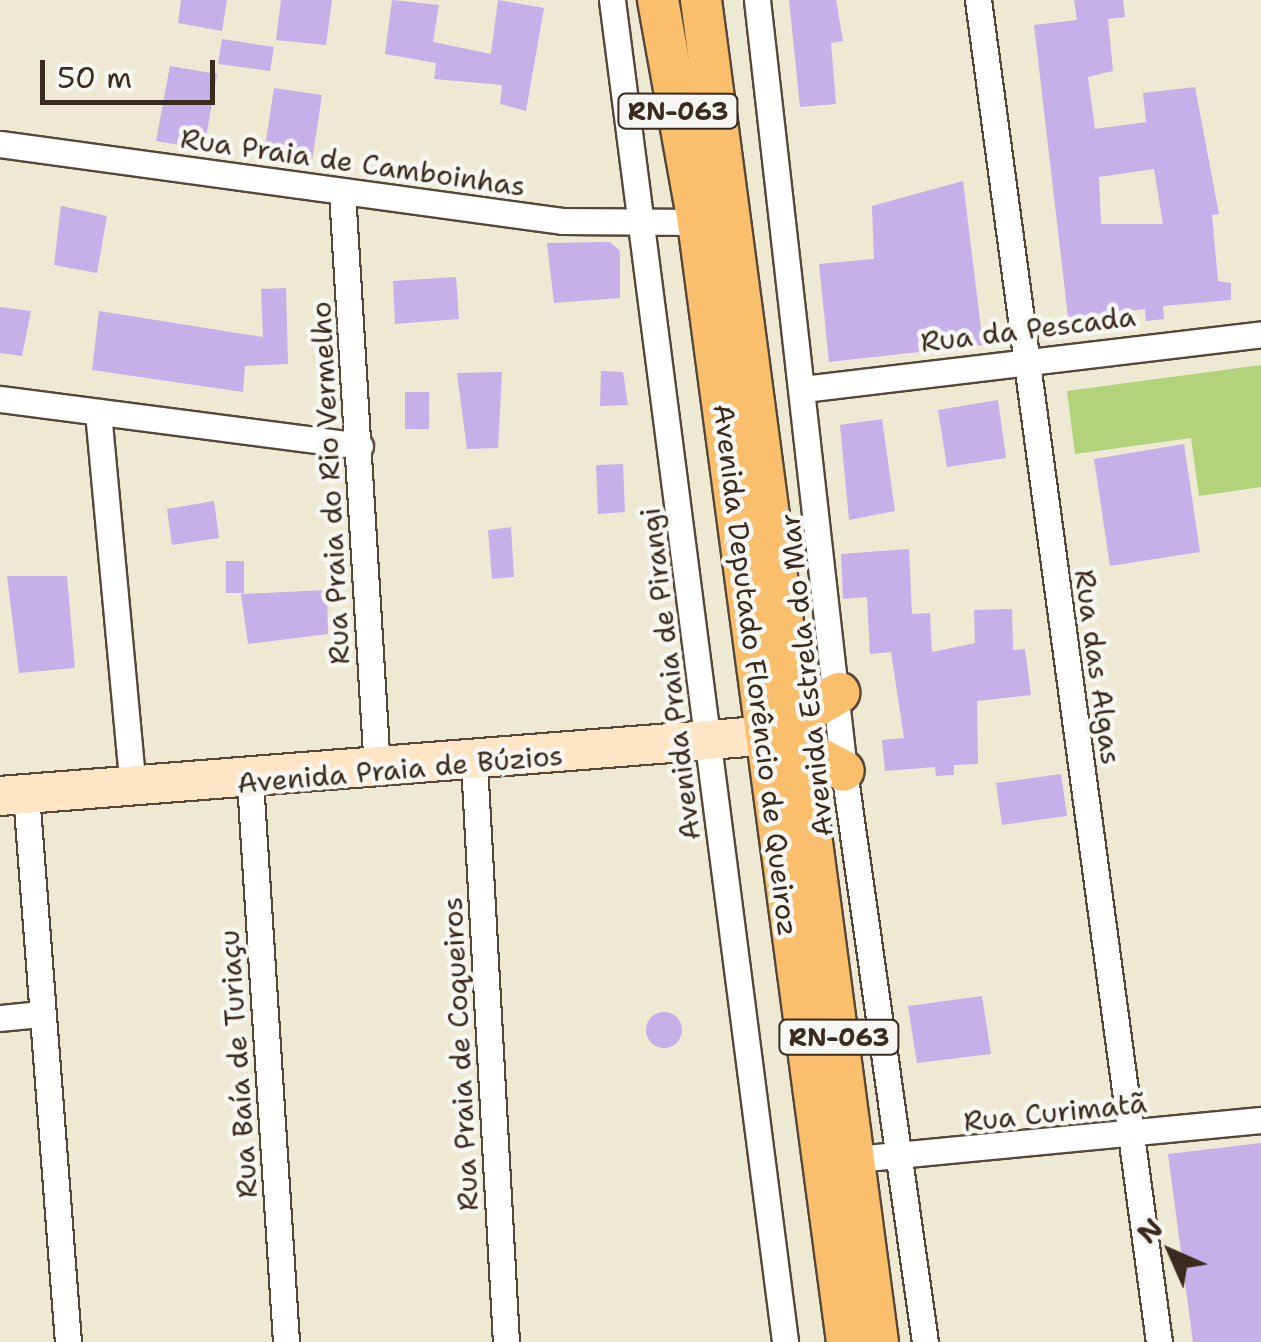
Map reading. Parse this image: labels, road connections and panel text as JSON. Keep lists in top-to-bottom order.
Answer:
{
  "streets": {
    "main road": ["RN-063", "Avenida Deputado Florêncio de Queiroz", "Avenida Praia de Búzios"],
    "street": [
      "Rua Praia de Camboinhas",
      "Rua da Pescada",
      "Rua Praia do Rio Vermelho",
      "Rua das Algas",
      "Avenida Praia de Pirangi",
      "Avenida Estrela do Mar",
      "Rua Praia de Coqueiros",
      "Rua Baía de Turiaçu",
      "Rua Curimatã"
    ]
  },
  "crossings": [
    ["Rua Praia de Camboinhas", "Rua Praia do Rio Vermelho"],
    ["Rua Praia de Camboinhas", "Avenida Deputado Florêncio de Queiroz"],
    ["Rua Praia de Camboinhas", "Avenida Praia de Pirangi"],
    ["Rua da Pescada", "Rua das Algas"],
    ["Rua da Pescada", "Avenida Estrela do Mar"],
    ["Rua Praia do Rio Vermelho", "Avenida Praia de Búzios"],
    ["Rua das Algas", "Rua Curimatã"],
    ["Avenida Deputado Florêncio de Queiroz", "Avenida Praia de Búzios"],
    ["Avenida Deputado Florêncio de Queiroz", "Rua Curimatã"],
    ["Avenida Praia de Pirangi", "Avenida Praia de Búzios"],
    ["Avenida Estrela do Mar", "Rua Curimatã"],
    ["Avenida Praia de Búzios", "Rua Praia de Coqueiros"],
    ["Avenida Praia de Búzios", "Rua Baía de Turiaçu"]
  ],
  "scale_bar": "50 m",
  "north": "top left"
}
